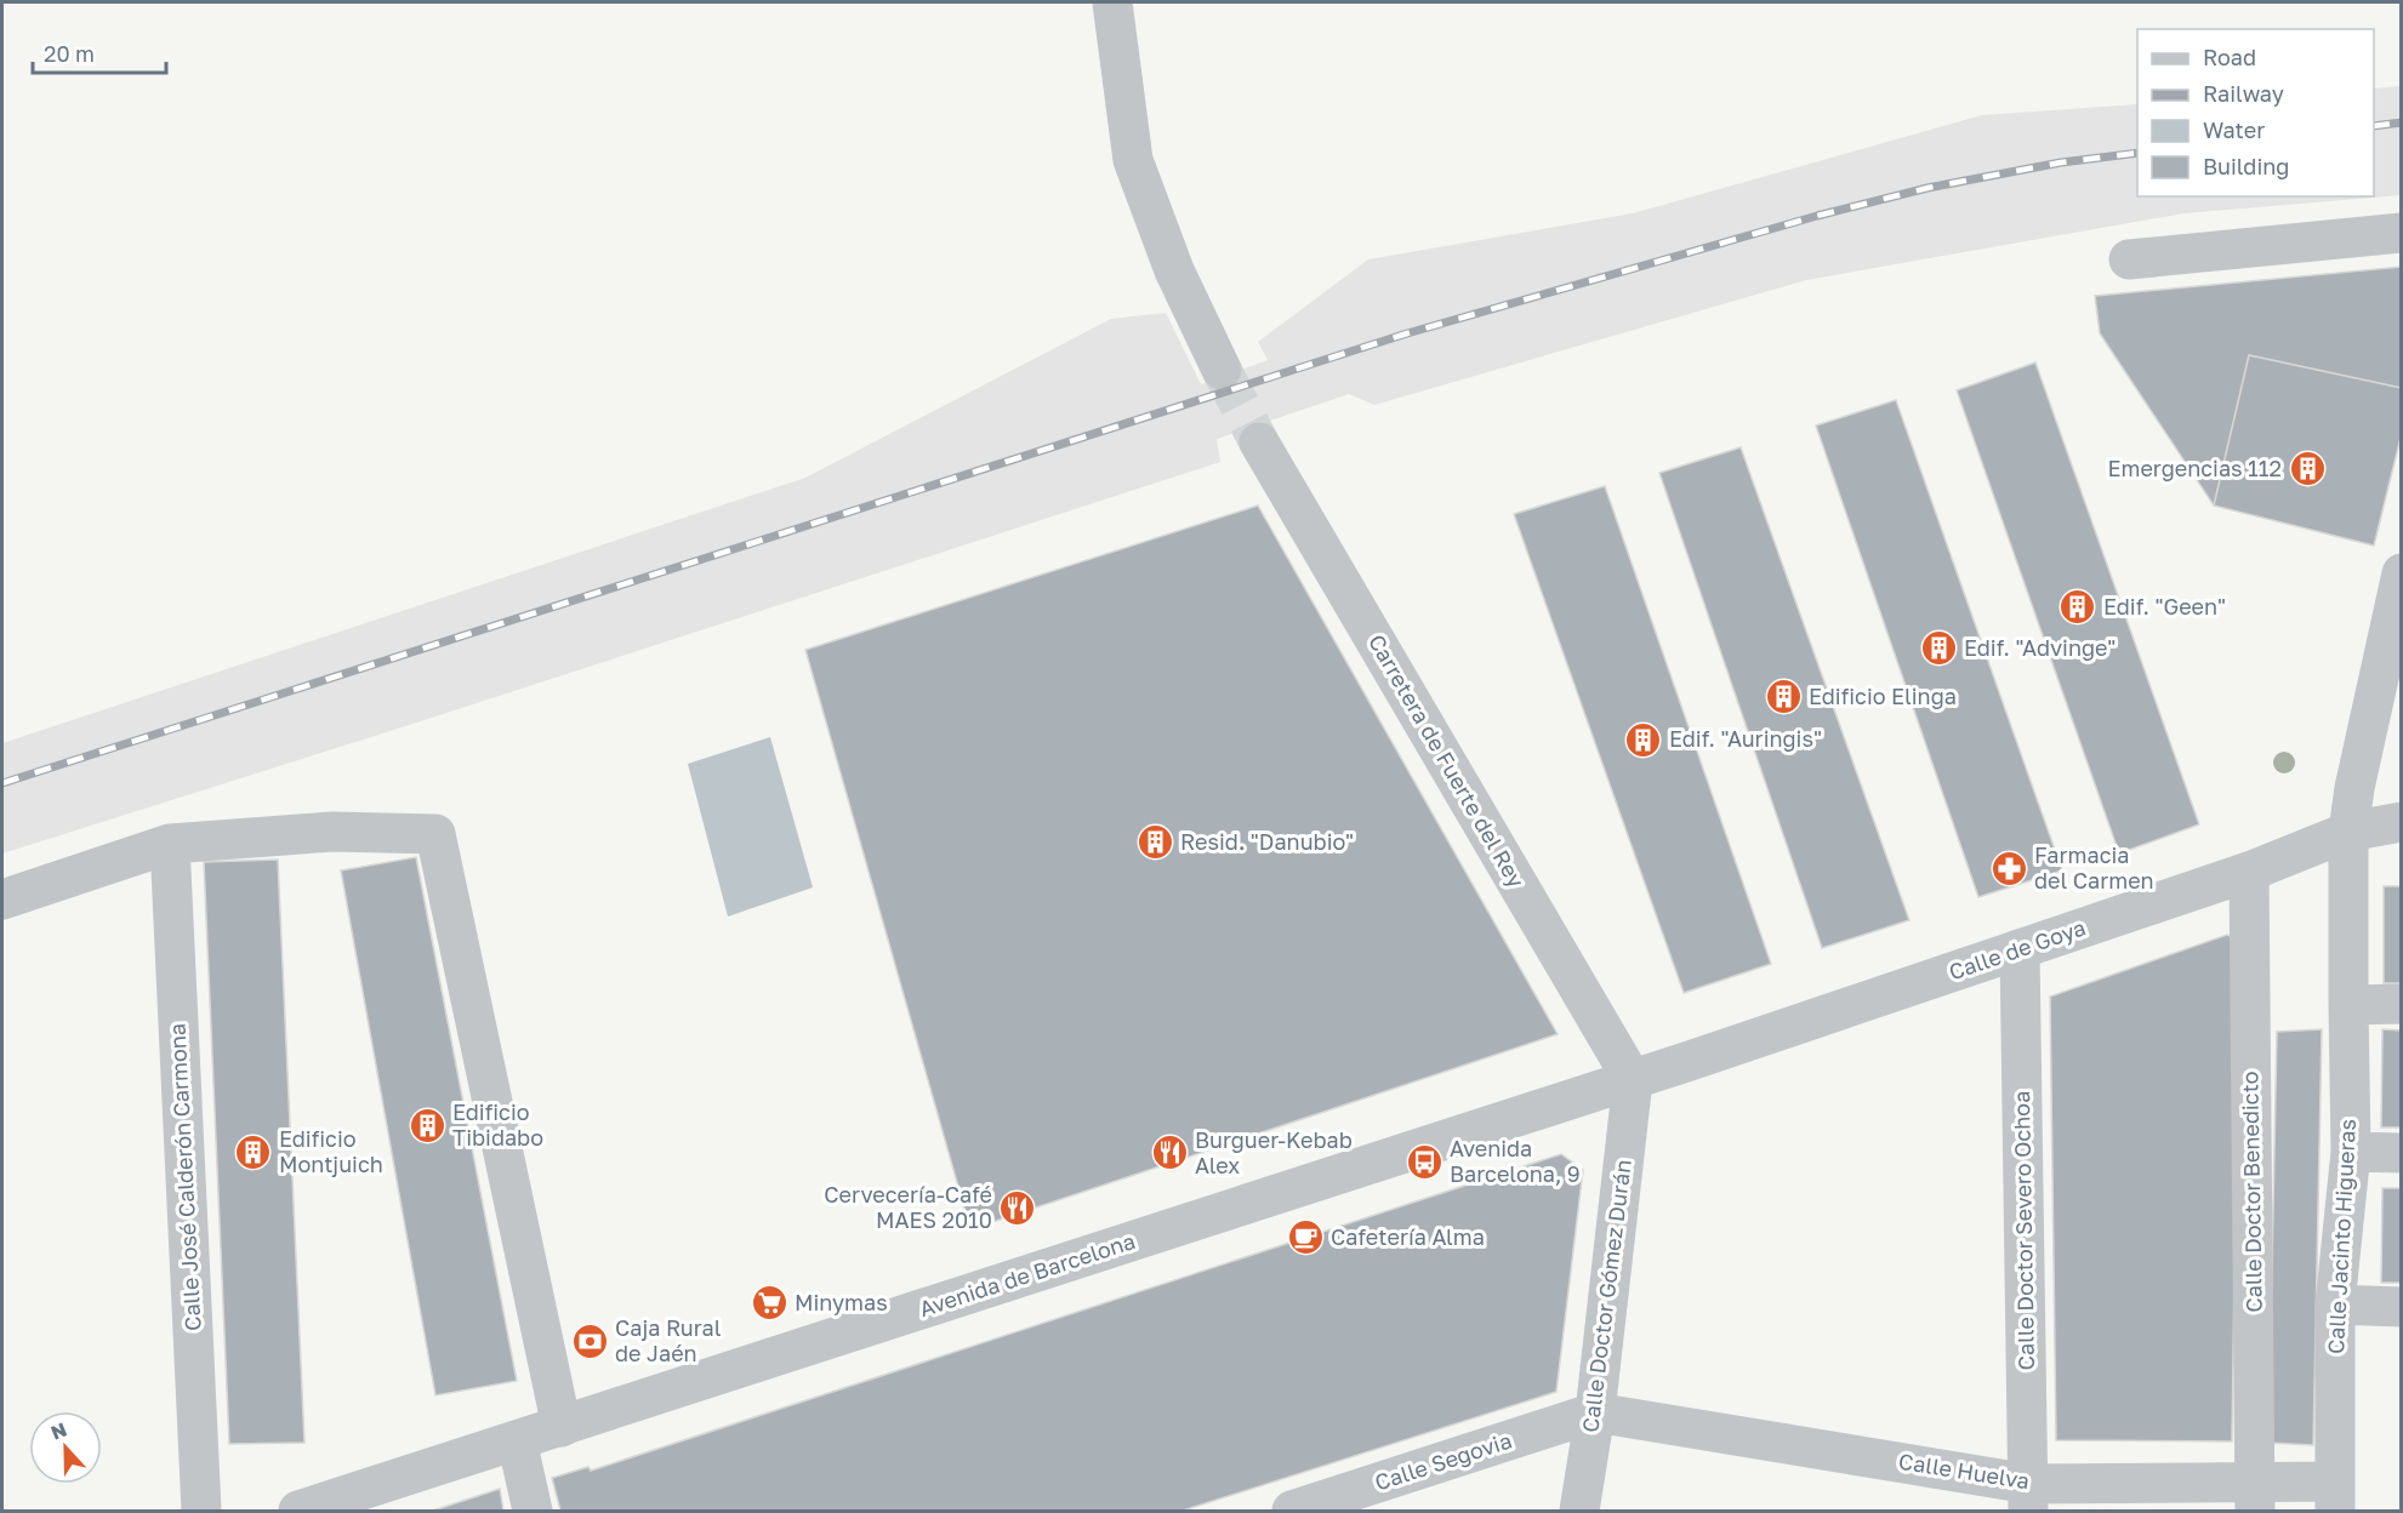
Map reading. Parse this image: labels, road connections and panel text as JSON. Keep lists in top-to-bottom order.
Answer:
{
  "streets": {
    "street": [
      "Carretera de Fuerte del Rey",
      "Calle de Goya",
      "Calle José Calderón Carmona",
      "Calle Doctor Benedicto",
      "Calle Doctor Severo Ochoa",
      "Calle Jacinto Higueras",
      "Avenida de Barcelona",
      "Calle Doctor Gómez Durán",
      "Calle Segovia",
      "Calle Huelva"
    ]
  },
  "crossings": [
    ["Carretera de Fuerte del Rey", "Calle de Goya"],
    ["Carretera de Fuerte del Rey", "Avenida de Barcelona"],
    ["Carretera de Fuerte del Rey", "Calle Doctor Gómez Durán"],
    ["Calle de Goya", "Calle Doctor Benedicto"],
    ["Calle de Goya", "Calle Doctor Severo Ochoa"],
    ["Calle de Goya", "Calle Jacinto Higueras"],
    ["Calle de Goya", "Avenida de Barcelona"],
    ["Calle de Goya", "Calle Doctor Gómez Durán"],
    ["Calle Doctor Benedicto", "Calle Huelva"],
    ["Calle Doctor Severo Ochoa", "Calle Huelva"],
    ["Calle Jacinto Higueras", "Calle Huelva"],
    ["Avenida de Barcelona", "Calle Doctor Gómez Durán"],
    ["Calle Doctor Gómez Durán", "Calle Segovia"],
    ["Calle Doctor Gómez Durán", "Calle Huelva"],
    ["Calle Segovia", "Calle Huelva"]
  ],
  "places": {
    "building": [
      "Emergencias 112",
      "Edif. \"Geen\"",
      "Edif. \"Advinge\"",
      "Edificio Elinga",
      "Edif. \"Auringis\"",
      "Resid. \"Danubio\"",
      "Edificio Tibidabo",
      "Edificio Montjuich"
    ],
    "pharmacy": ["Farmacia del Carmen"],
    "restaurant": ["Burguer-Kebab Alex", "Cervecería-Café MAES 2010"],
    "bus stop": ["Avenida Barcelona, 9"],
    "cafe": ["Cafetería Alma"],
    "supermarket": ["Minymas"],
    "bank": ["Caja Rural de Jaén"]
  },
  "legend": [
    "Road",
    "Railway",
    "Water",
    "Building"
  ],
  "scale_bar": "20 m",
  "north": "top"
}
